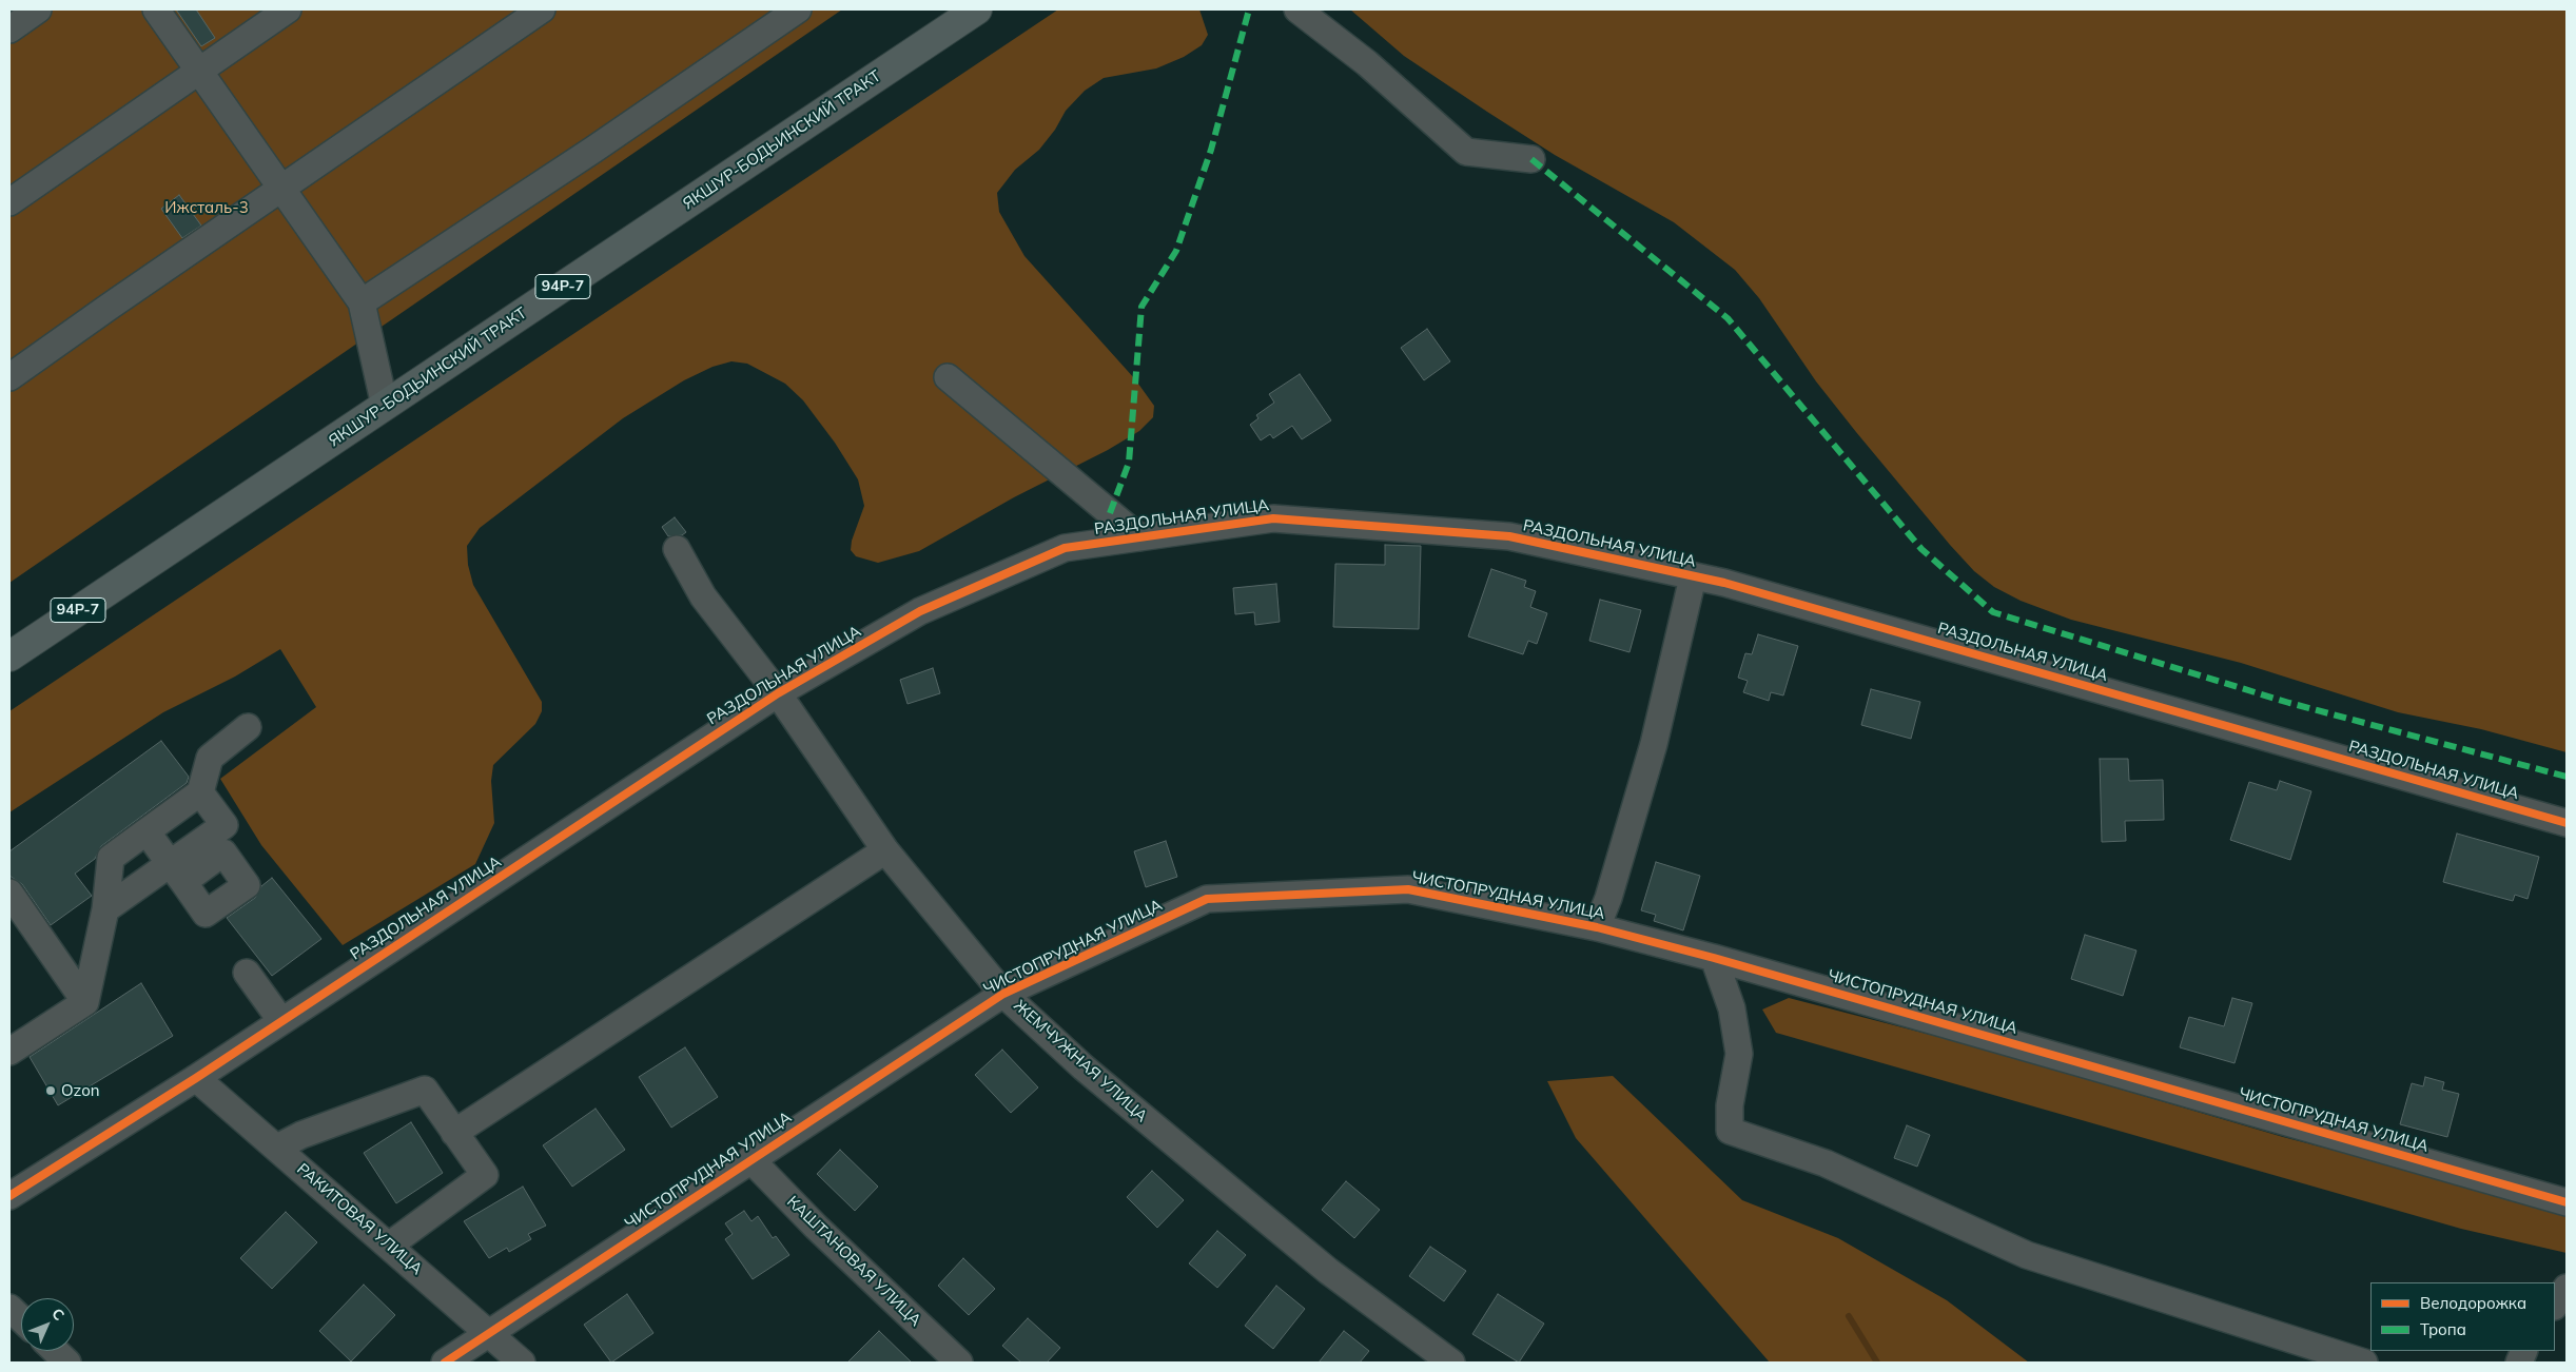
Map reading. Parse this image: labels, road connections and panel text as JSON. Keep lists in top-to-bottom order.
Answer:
{
  "streets": {
    "main road": ["ЯКШУР-БОДЬИНСКИЙ ТРАКТ", "94Р-7"],
    "street": [
      "РАЗДОЛЬНАЯ УЛИЦА",
      "ЧИСТОПРУДНАЯ УЛИЦА",
      "ЖЕМЧУЖНАЯ УЛИЦА",
      "РАКИТОВАЯ УЛИЦА",
      "КАШТАНОВАЯ УЛИЦА"
    ]
  },
  "crossings": [
    ["РАЗДОЛЬНАЯ УЛИЦА", "ЖЕМЧУЖНАЯ УЛИЦА"],
    ["РАЗДОЛЬНАЯ УЛИЦА", "РАКИТОВАЯ УЛИЦА"],
    ["ЧИСТОПРУДНАЯ УЛИЦА", "ЖЕМЧУЖНАЯ УЛИЦА"],
    ["ЧИСТОПРУДНАЯ УЛИЦА", "РАКИТОВАЯ УЛИЦА"],
    ["ЧИСТОПРУДНАЯ УЛИЦА", "КАШТАНОВАЯ УЛИЦА"]
  ],
  "parks": ["Ижсталь-3"],
  "places": ["Ozon"],
  "legend": ["Велодорожка", "Тропа"],
  "north": "top right"
}
